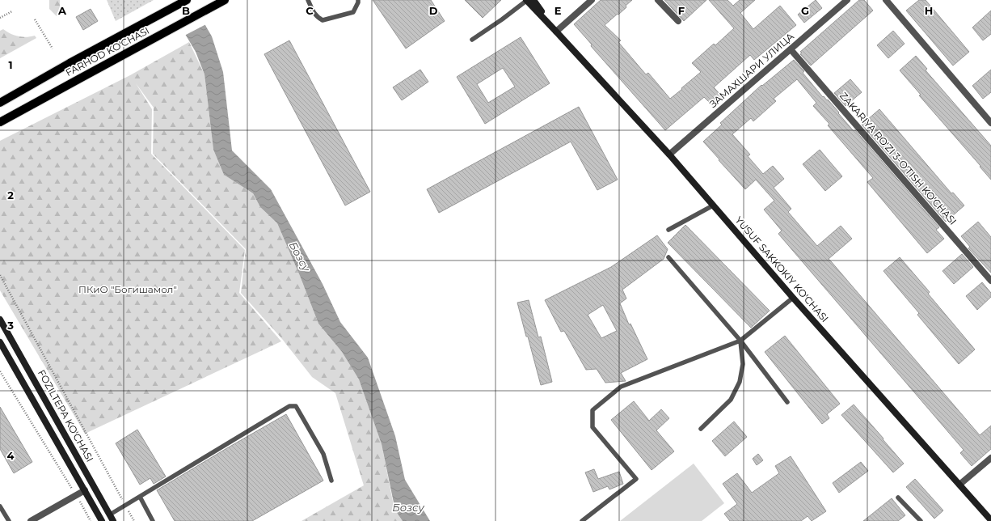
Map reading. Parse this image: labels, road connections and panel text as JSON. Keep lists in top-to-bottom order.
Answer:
{
  "streets": {
    "main road": ["FARHOD KO'CHASI", "YUSUF SAKKOKIY KO'CHASI", "FOZILTEPA KO'CHASI"],
    "street": ["ЗАМАХШАРИ УЛИЦА", "ZAKARIYA RO'ZI 3-O'TISH KO'CHASI"]
  },
  "crossings": [
    ["ЗАМАХШАРИ УЛИЦА", "ZAKARIYA RO'ZI 3-O'TISH KO'CHASI"],
    ["ЗАМАХШАРИ УЛИЦА", "YUSUF SAKKOKIY KO'CHASI"]
  ],
  "water": ["Бозсу"],
  "parks": ["ПКиО \"Богишамол\""],
  "grid": {
    "columns": [
      "A",
      "B",
      "C",
      "D",
      "E",
      "F",
      "G",
      "H"
    ],
    "rows": [
      "1",
      "2",
      "3",
      "4"
    ]
  }
}
